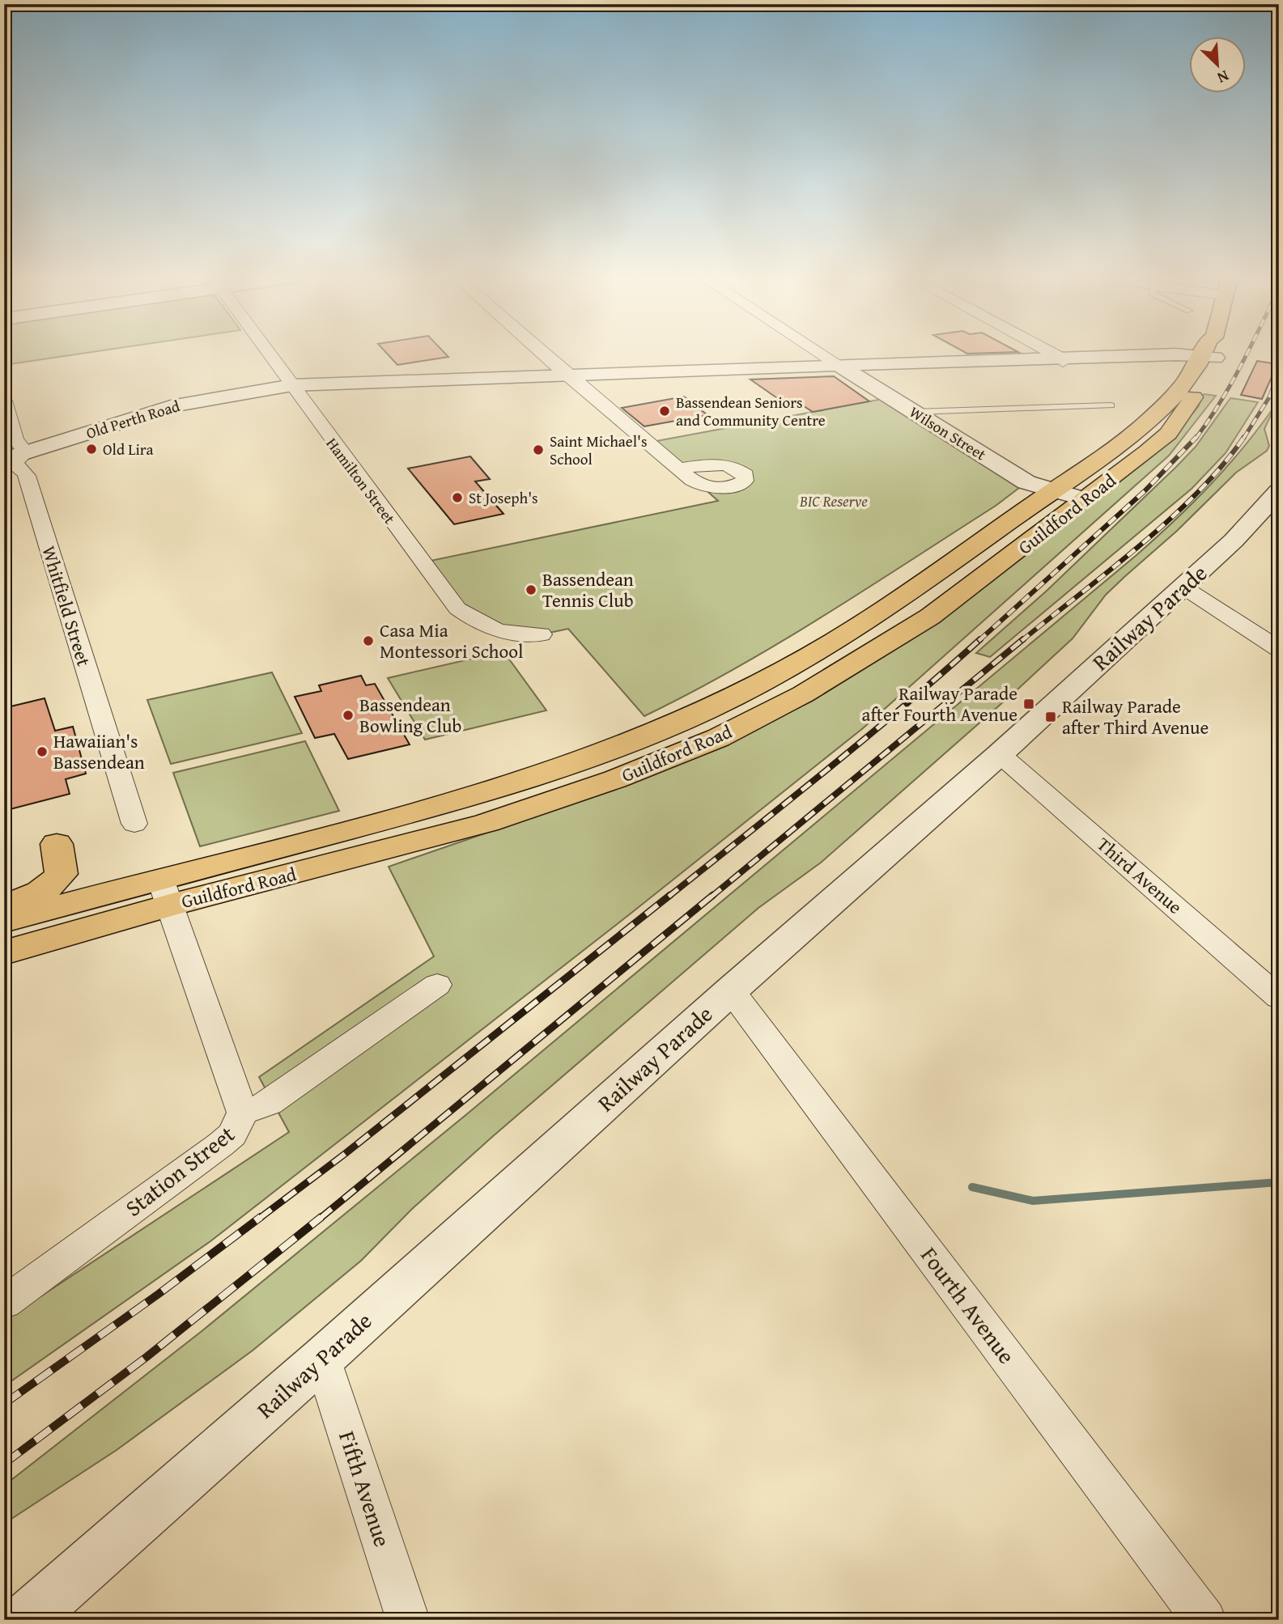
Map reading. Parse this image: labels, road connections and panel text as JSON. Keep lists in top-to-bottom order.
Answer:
{
  "streets": {
    "highway": ["Guildford Road"],
    "street": [
      "Old Perth Road",
      "Wilson Street",
      "Hamilton Street",
      "Whitfield Street",
      "Railway Parade",
      "Third Avenue",
      "Station Street",
      "Fourth Avenue",
      "Fifth Avenue"
    ]
  },
  "crossings": [
    ["Old Perth Road", "Wilson Street"],
    ["Old Perth Road", "Hamilton Street"],
    ["Old Perth Road", "Guildford Road"],
    ["Old Perth Road", "Whitfield Street"],
    ["Wilson Street", "Guildford Road"],
    ["Railway Parade", "Third Avenue"],
    ["Railway Parade", "Fourth Avenue"],
    ["Railway Parade", "Fifth Avenue"]
  ],
  "parks": ["BIC Reserve"],
  "places": {
    "other": [
      "Bassendean Seniors and Community Centre",
      "Old Lira",
      "Saint Michael's School",
      "St Joseph's",
      "Bassendean Tennis Club",
      "Casa Mia Montessori School",
      "Bassendean Bowling Club",
      "Hawaiian's Bassendean"
    ],
    "transit": ["Railway Parade after Fourth Avenue", "Railway Parade after Third Avenue"]
  },
  "north": "bottom right"
}
